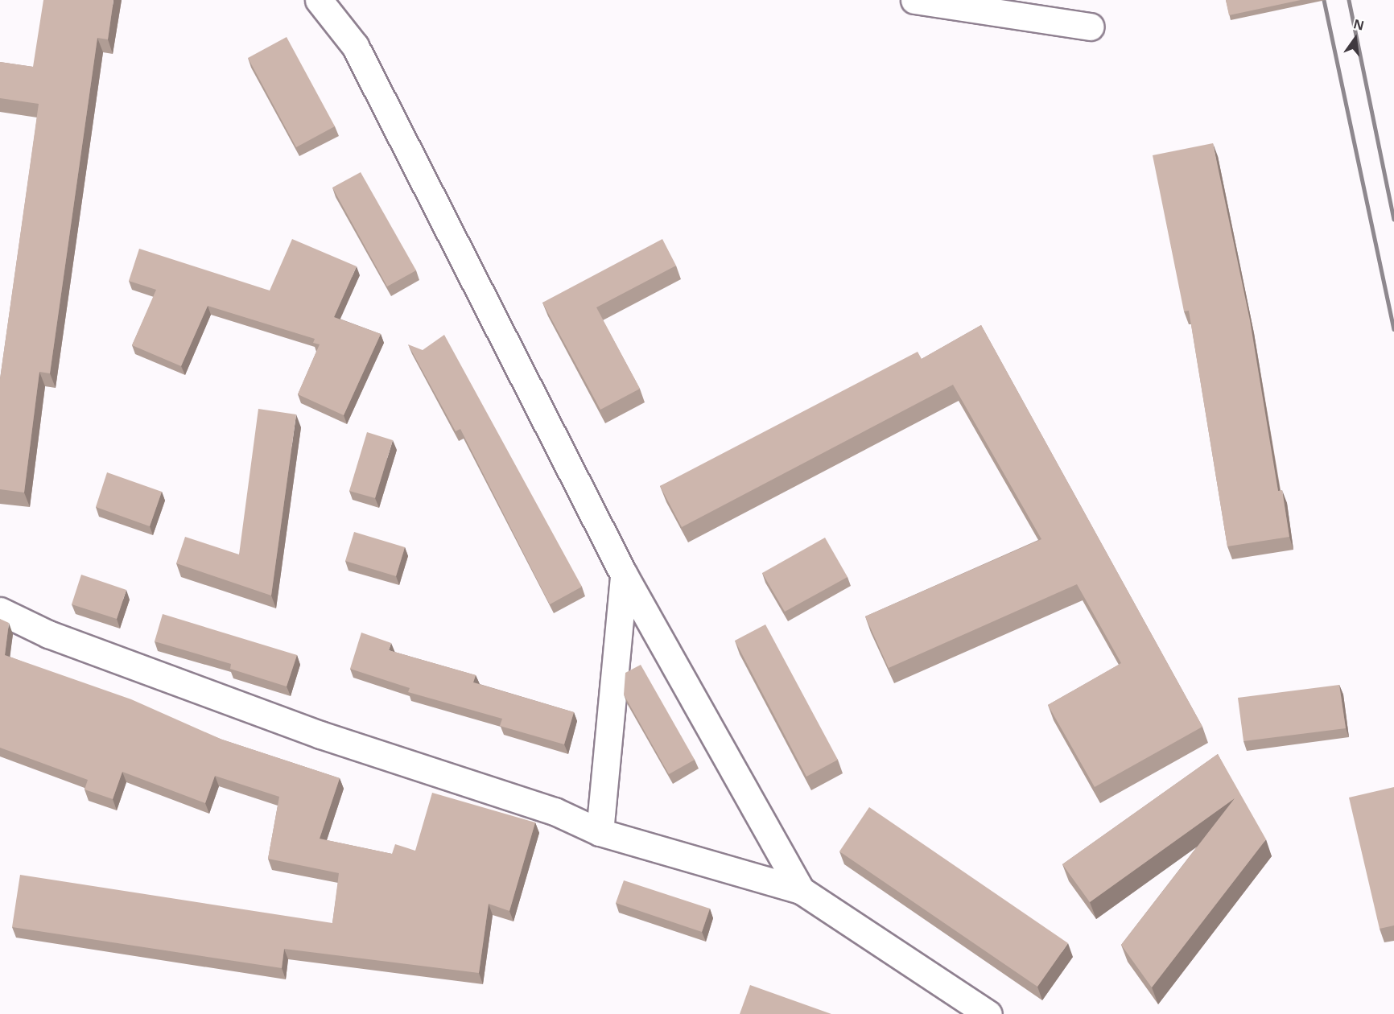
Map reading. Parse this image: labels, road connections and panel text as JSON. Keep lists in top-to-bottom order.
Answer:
{
  "north": "top"
}
